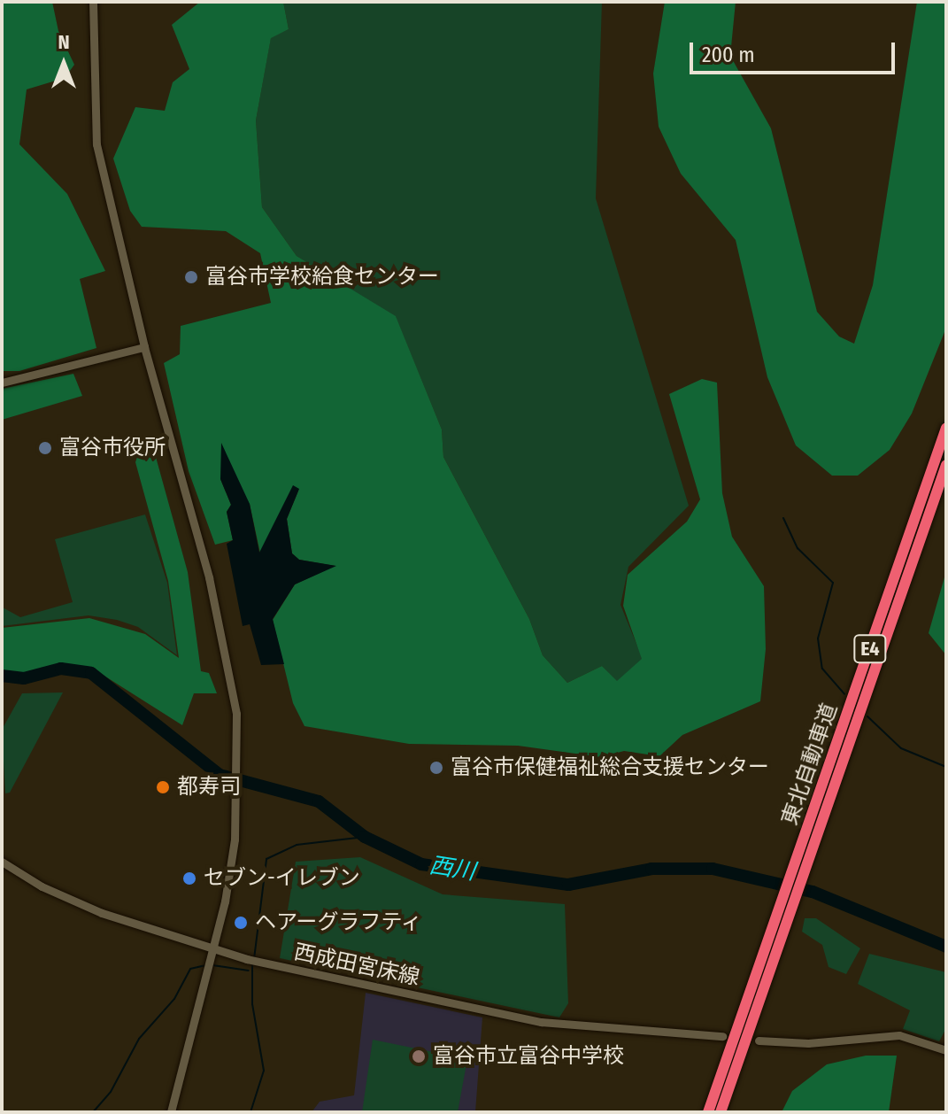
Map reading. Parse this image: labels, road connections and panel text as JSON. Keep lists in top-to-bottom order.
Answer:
{
  "streets": {
    "highway": ["E4", "東北自動車道"],
    "street": ["西成田宮床線"]
  },
  "water": ["西川"],
  "places": [
    "富谷市学校給食センター",
    "富谷市役所",
    "富谷市保健福祉総合支援センター",
    "都寿司",
    "セブン-イレブン",
    "ヘアーグラフティ",
    "富谷市立富谷中学校"
  ],
  "scale_bar": "200 m",
  "north": "top"
}
